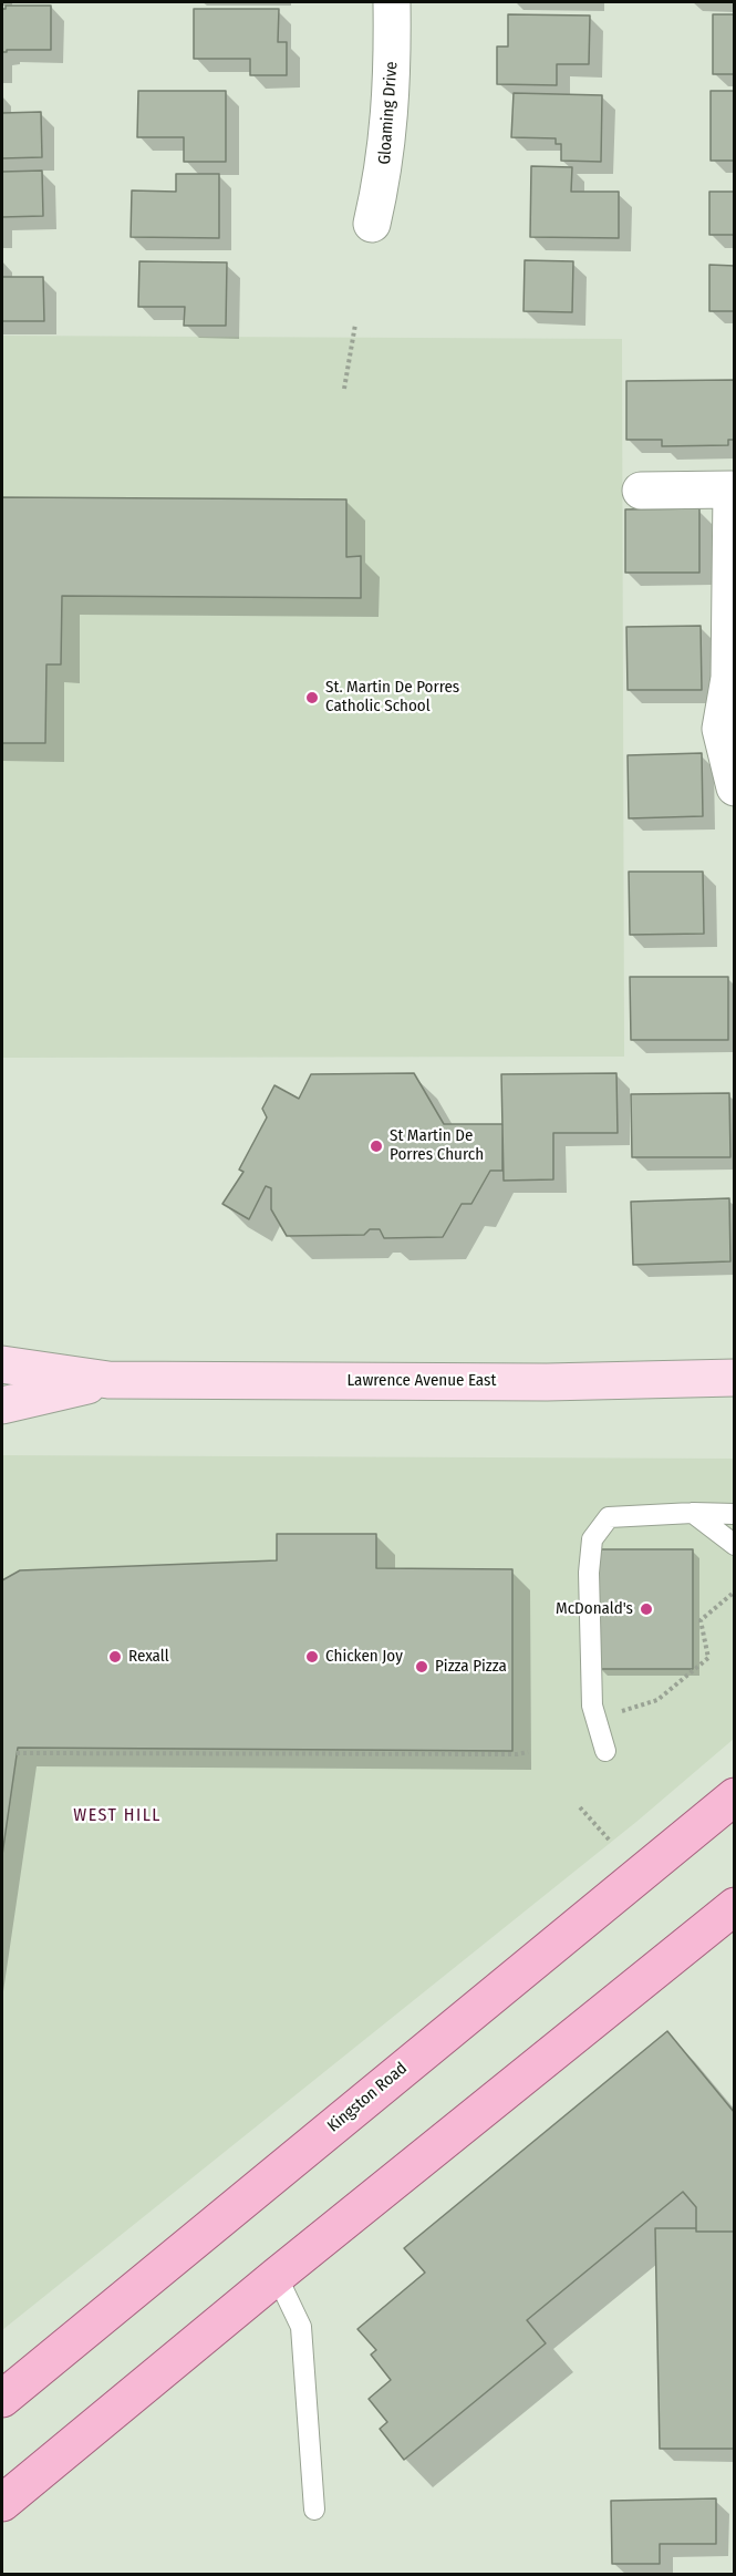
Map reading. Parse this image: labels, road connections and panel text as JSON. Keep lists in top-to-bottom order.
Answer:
{
  "streets": {
    "main road": ["Lawrence Avenue East", "Kingston Road"],
    "street": ["Gloaming Drive"]
  },
  "districts": ["WEST HILL"],
  "places": [
    "St. Martin De Porres Catholic School",
    "St Martin De Porres Church",
    "McDonald's",
    "Rexall",
    "Chicken Joy",
    "Pizza Pizza"
  ]
}
